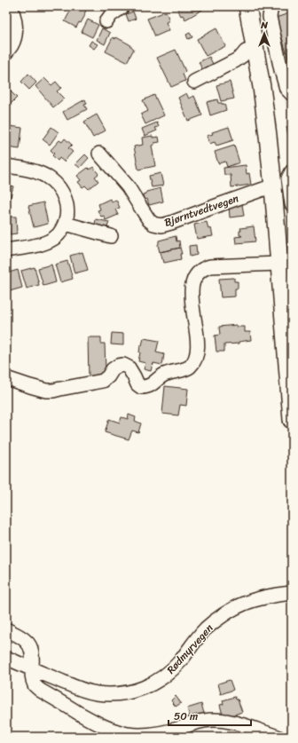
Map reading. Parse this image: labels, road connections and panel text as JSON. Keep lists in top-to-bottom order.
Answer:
{
  "streets": {
    "street": ["Bjørntvedtvegen", "Rødmyrvegen"]
  },
  "scale_bar": "50 m",
  "north": "top"
}
